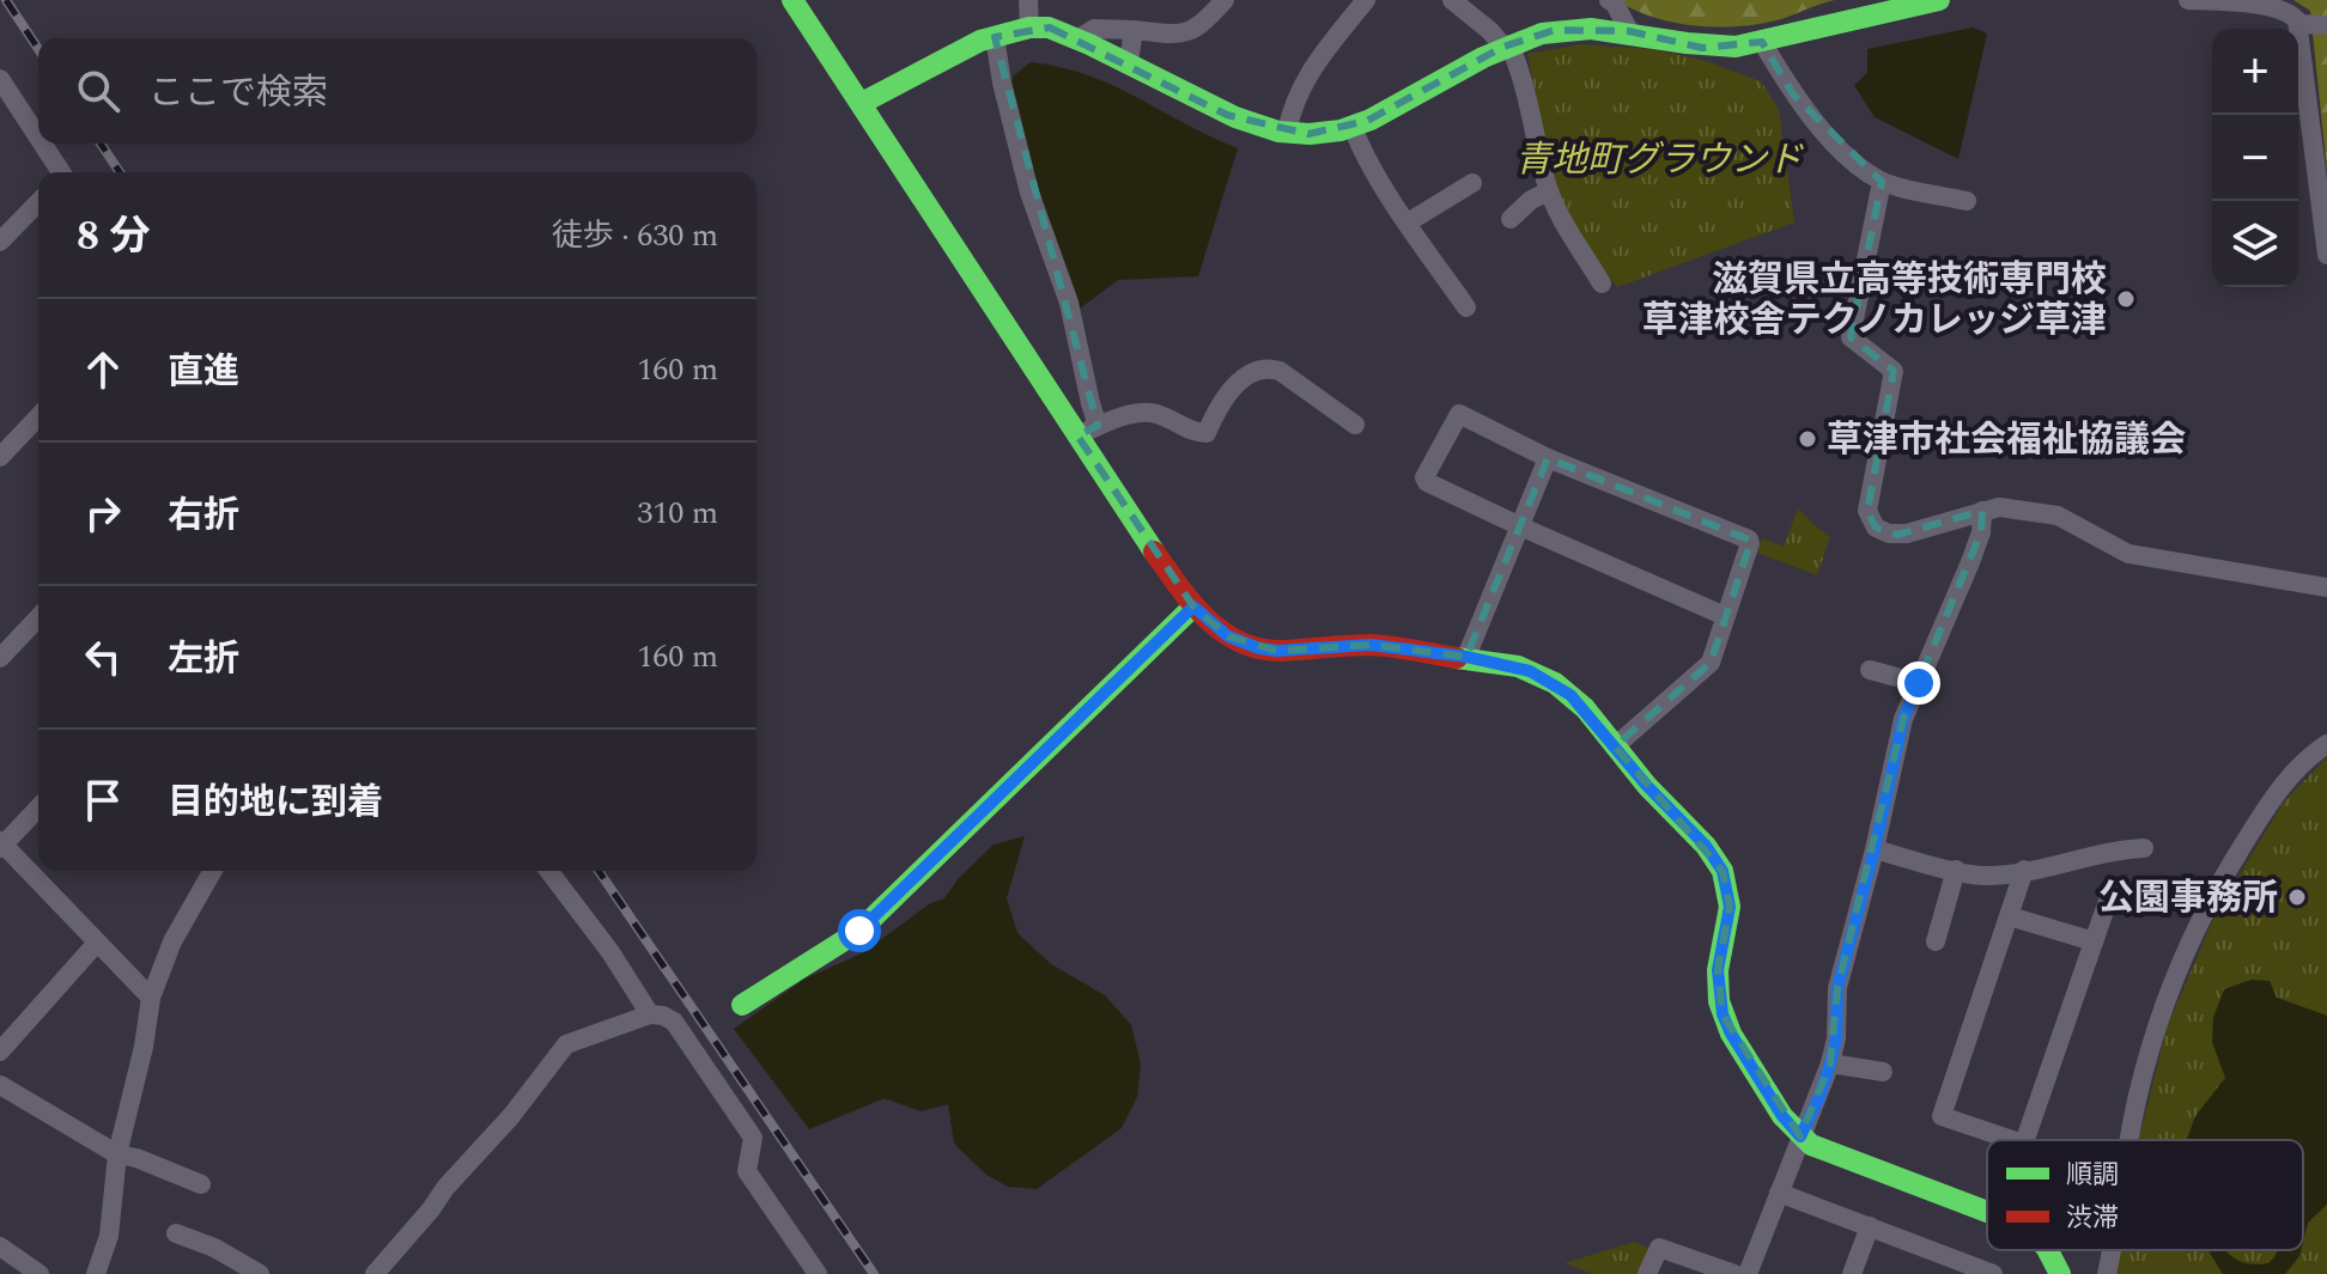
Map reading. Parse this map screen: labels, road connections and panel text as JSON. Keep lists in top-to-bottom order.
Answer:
{
  "parks": ["青地町グラウンド"],
  "places": ["滋賀県立高等技術専門校 草津校舎テクノカレッジ草津", "草津市社会福祉協議会", "公園事務所"],
  "legend": ["順調", "渋滞"],
  "page": {
    "map_buttons": ["+", "−"],
    "search": "ここで検索",
    "heading": ["8 分", "徒歩 · 630 m"],
    "list": [
      ["直進", "160 m"],
      ["右折", "310 m"],
      ["左折", "160 m"],
      "目的地に到着"
    ]
  }
}
